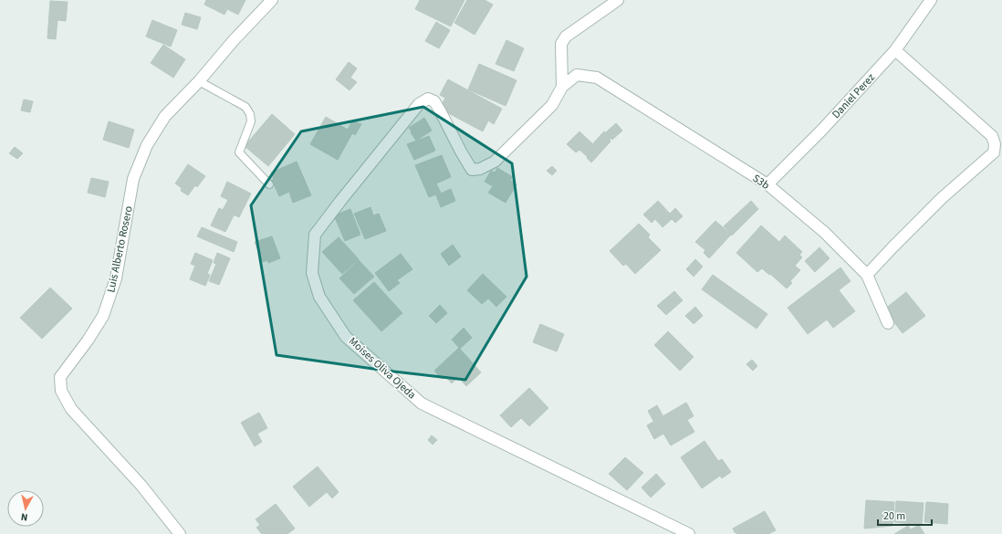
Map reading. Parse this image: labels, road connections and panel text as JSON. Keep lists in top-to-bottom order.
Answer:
{
  "streets": {
    "street": [
      "Daniel Perez",
      "S3b",
      "Luis Alberto Rosero",
      "Moises Oliva Ojeda"
    ]
  },
  "crossings": [
    ["Daniel Perez", "S3b"],
    ["S3b", "Moises Oliva Ojeda"]
  ],
  "scale_bar": "20 m",
  "north": "bottom"
}
